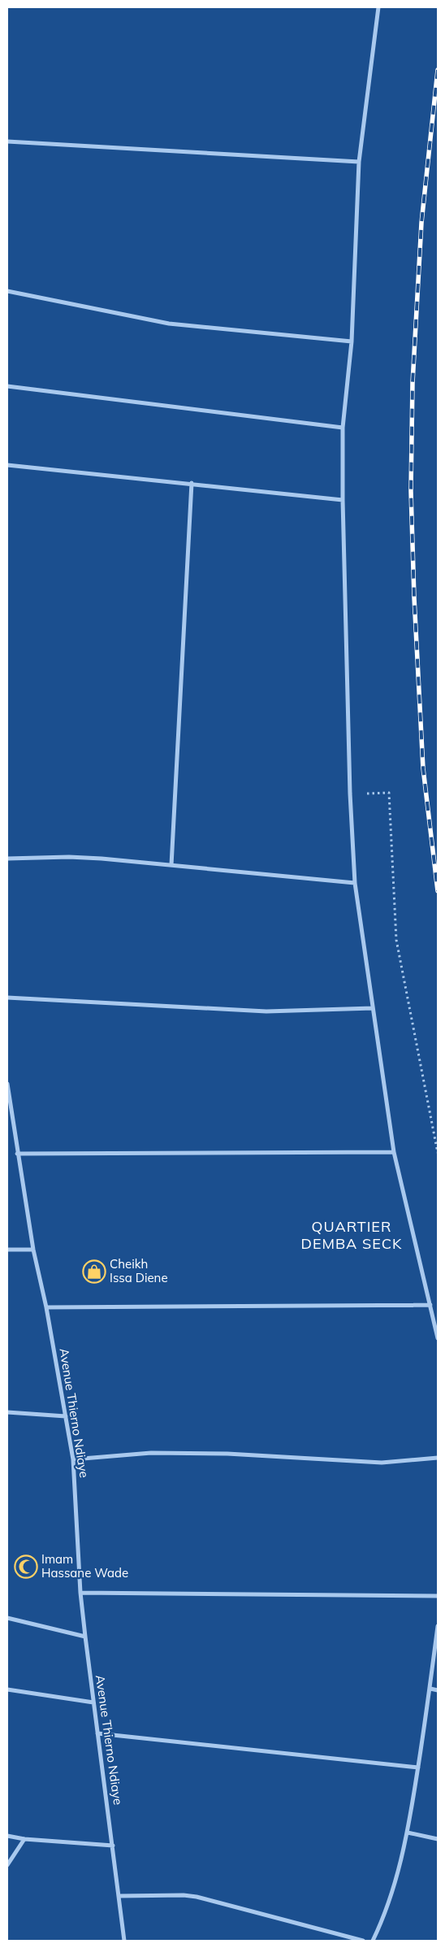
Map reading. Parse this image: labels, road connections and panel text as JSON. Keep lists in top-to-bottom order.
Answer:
{
  "streets": {
    "street": ["Avenue Thierno Ndiaye"]
  },
  "districts": ["QUARTIER DEMBA SECK"],
  "places": {
    "shop": ["Cheikh Issa Diene"],
    "mosque": ["Imam Hassane Wade"]
  }
}
